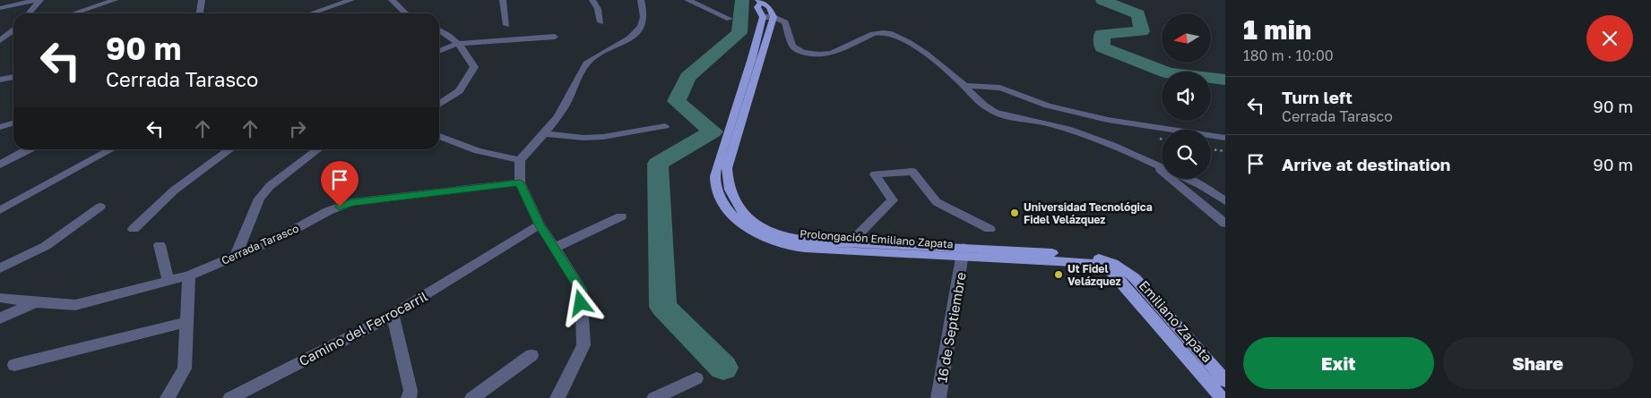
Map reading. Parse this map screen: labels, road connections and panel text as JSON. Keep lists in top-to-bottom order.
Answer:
{
  "streets": {
    "main road": ["Prolongación Emiliano Zapata", "Emiliano Zapata"],
    "street": ["Cerrada Tarasco", "16 de Septiembre", "Camino del Ferrocarril"]
  },
  "crossings": [
    ["Prolongación Emiliano Zapata", "Emiliano Zapata"],
    ["Prolongación Emiliano Zapata", "16 de Septiembre"]
  ],
  "places": ["Universidad Tecnológica Fidel Velázquez", "Ut Fidel Velázquez"],
  "north": "left",
  "page": {
    "heading": ["1 min", "180 m · 10:00"],
    "turn": ["90 m", "Cerrada Tarasco"],
    "list": [
      {
        "name": "Turn left",
        "note": "Cerrada Tarasco",
        "value": "90 m"
      },
      {
        "name": "Arrive at destination",
        "value": "90 m"
      }
    ],
    "buttons": ["Exit", "Share"]
  }
}
